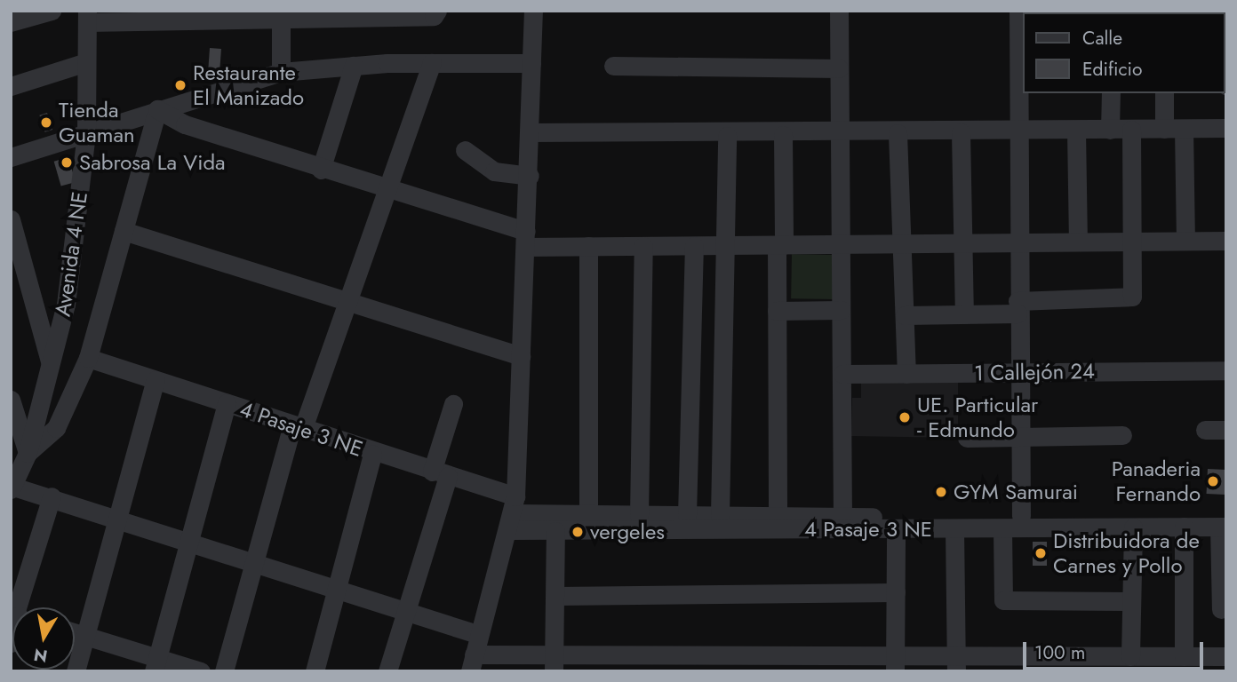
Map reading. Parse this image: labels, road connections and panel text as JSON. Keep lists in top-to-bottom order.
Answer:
{
  "streets": {
    "street": ["Avenida 4 NE", "1 Callejón 24", "4 Pasaje 3 NE"]
  },
  "places": [
    "Restaurante El Manizado",
    "Tienda Guaman",
    "Sabrosa La Vida",
    "UE. Particular - Edmundo",
    "Panaderia Fernando",
    "GYM Samurai",
    "vergeles",
    "Distribuidora de Carnes y Pollo"
  ],
  "legend": ["Calle", "Edificio"],
  "scale_bar": "100 m",
  "north": "bottom"
}
